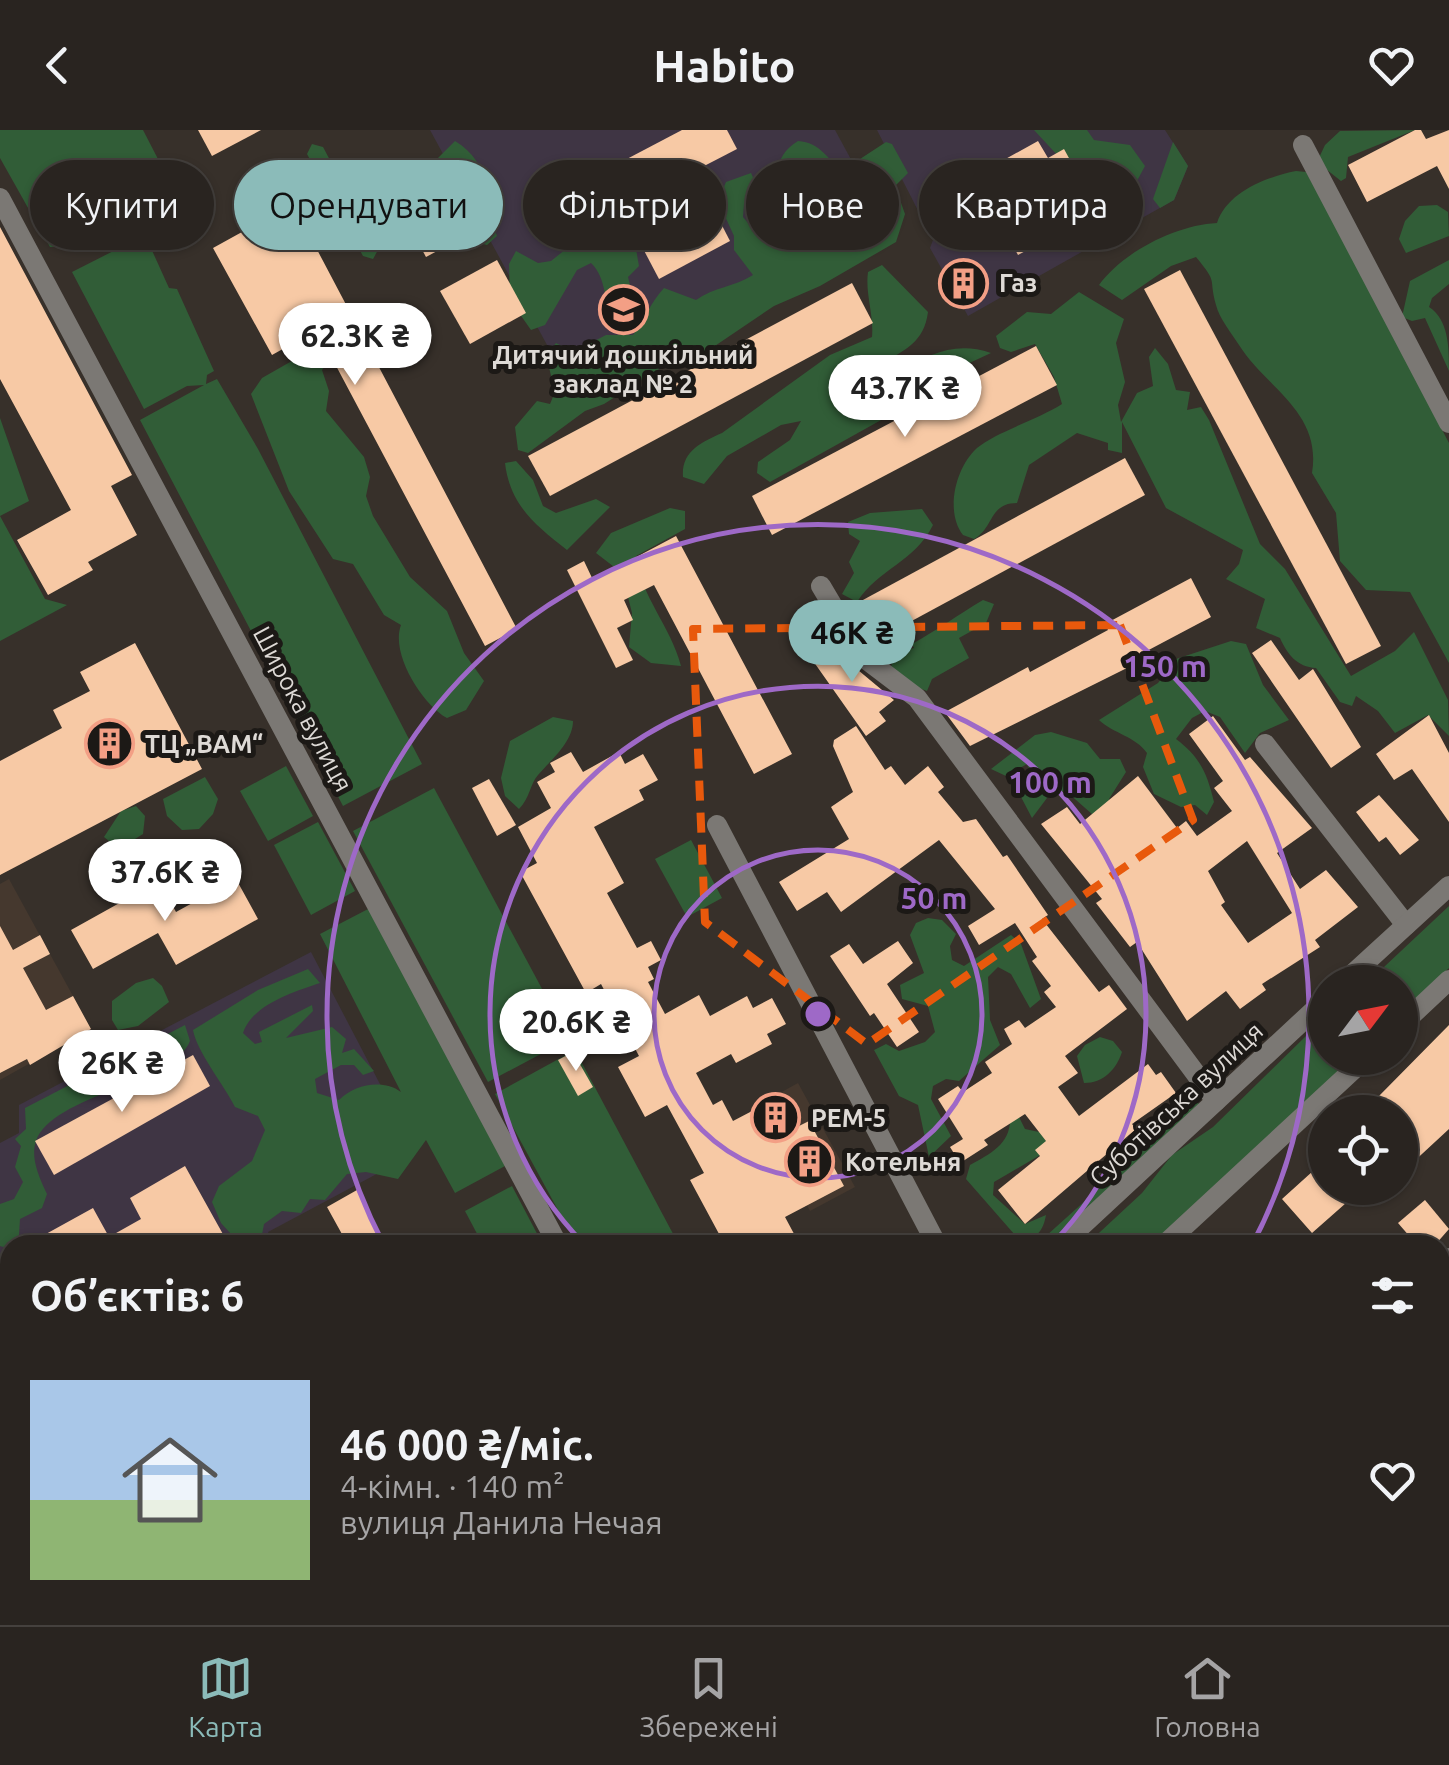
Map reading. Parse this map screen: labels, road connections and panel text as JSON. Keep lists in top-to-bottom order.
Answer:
{
  "streets": {
    "street": ["Широка вулиця", "Суботівська вулиця"]
  },
  "places": {
    "building": [
      "Газ",
      "ТЦ „ВАМ“",
      "РЕМ-5",
      "Котельня"
    ],
    "school or university": ["Дитячий дошкільний заклад № 2"]
  },
  "north": "top right",
  "page": {
    "header": "Habito",
    "chip": [
      "Купити",
      "Орендувати",
      "Фільтри",
      "Нове",
      "Квартира"
    ],
    "price": [
      "62.3K ₴",
      "43.7K ₴",
      "46K ₴",
      "37.6K ₴",
      "20.6K ₴",
      "26K ₴"
    ],
    "heading": "Об’єктів: 6",
    "list": [
      {
        "name": "46 000 ₴/міс.",
        "note": "4-кімн. · 140 m² · вулиця Данила Нечая"
      }
    ],
    "tabs": ["Карта", "Збережені", "Головна"]
  },
  "rings": ["150 m", "100 m", "50 m"]
}
